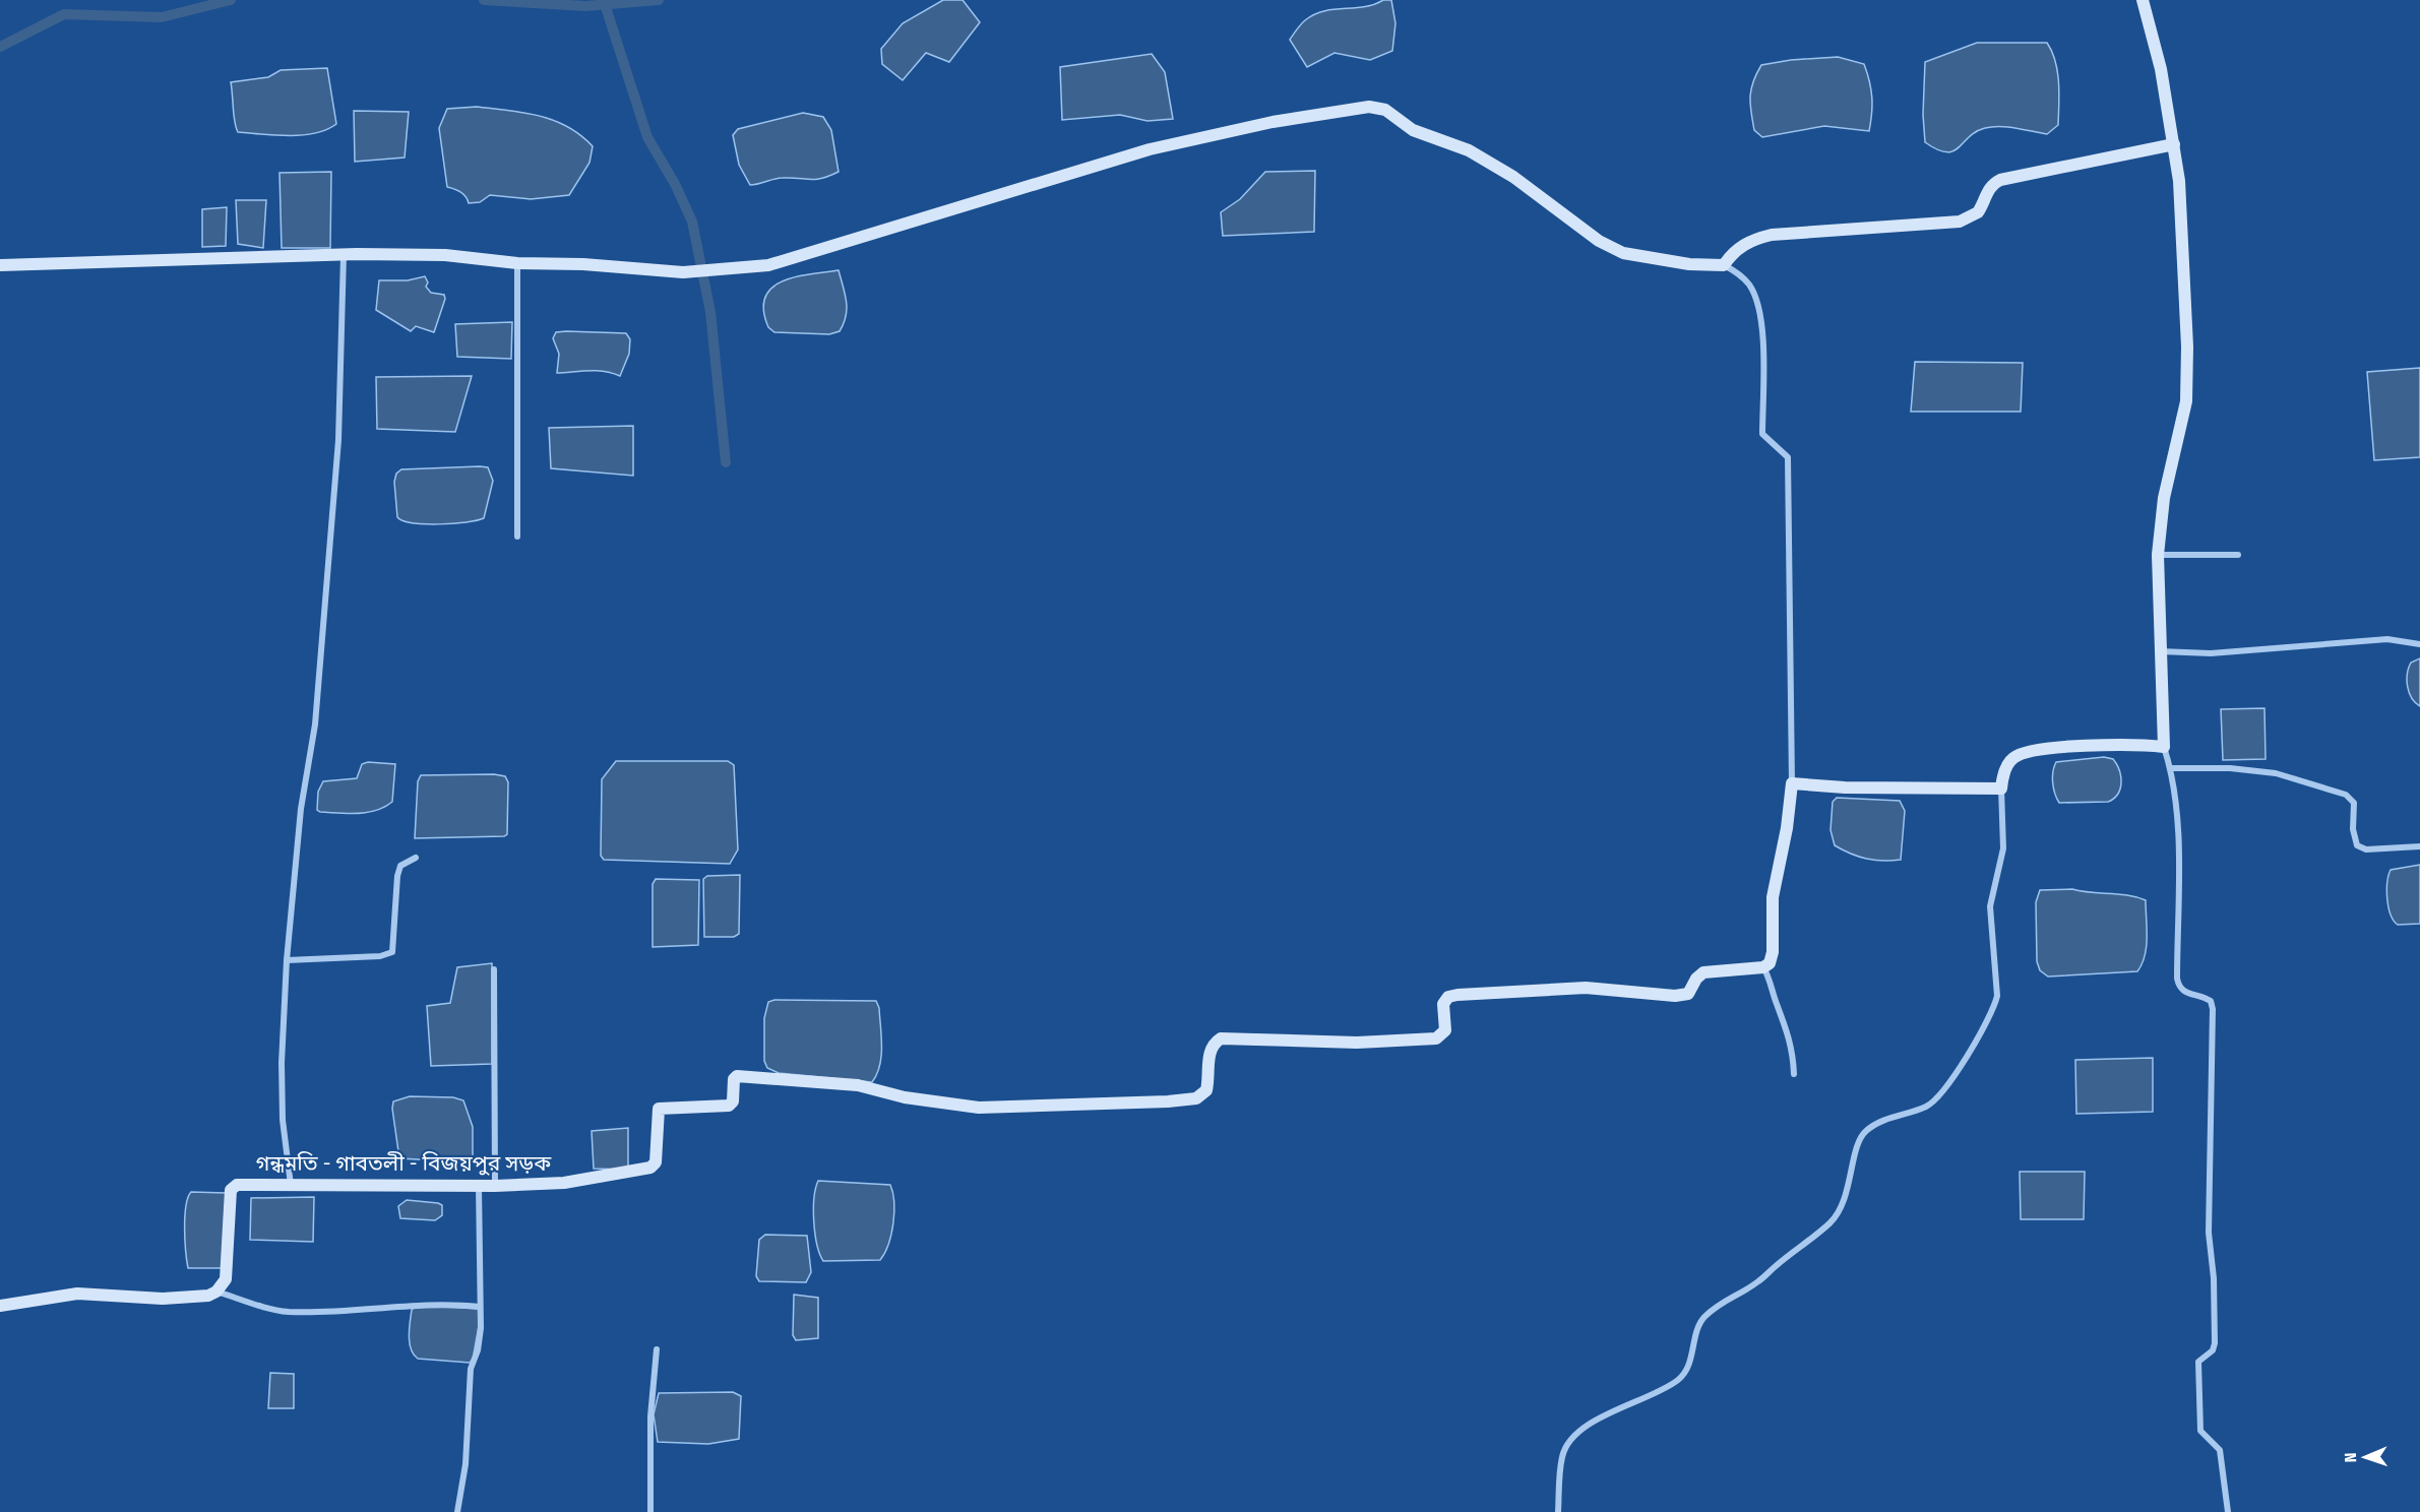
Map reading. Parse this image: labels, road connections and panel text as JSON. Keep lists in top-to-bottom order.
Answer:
{
  "streets": {
    "main road": ["গন্ধমতি - গাবতলী - বিজয়পুর সড়ক"]
  },
  "north": "left"
}
